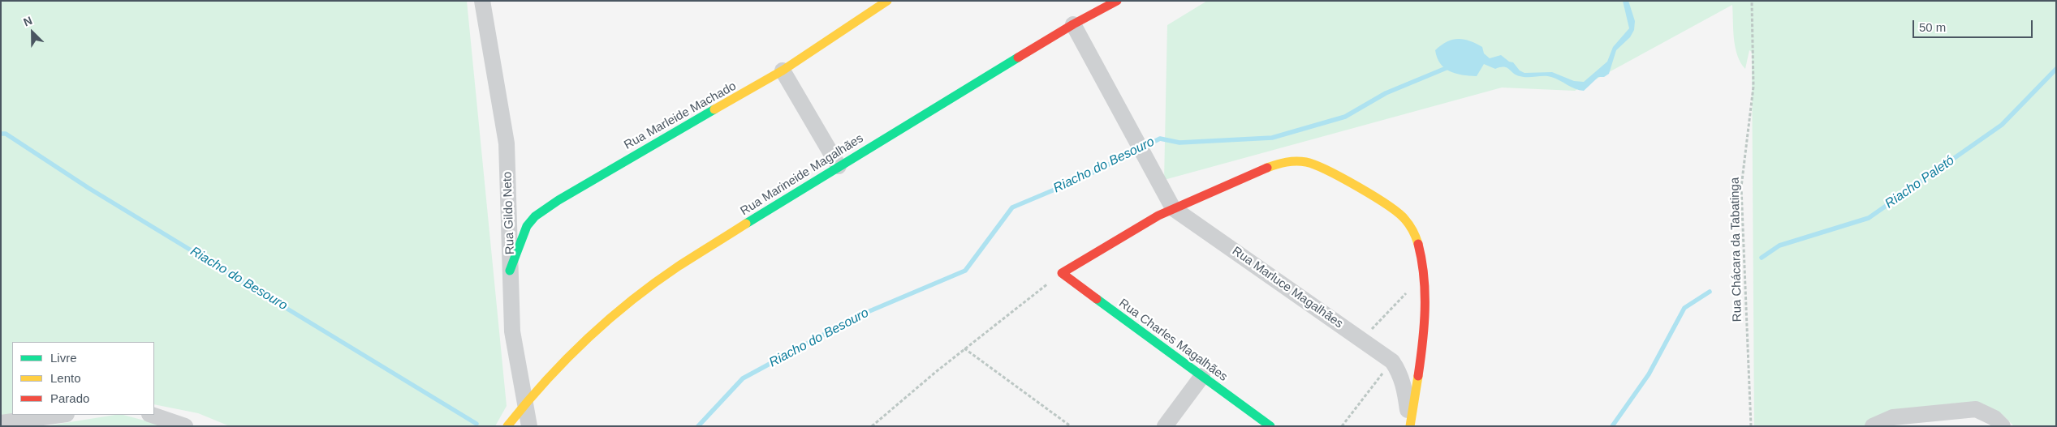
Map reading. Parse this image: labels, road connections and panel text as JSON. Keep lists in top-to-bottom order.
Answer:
{
  "streets": {
    "street": [
      "Rua Marleide Machado",
      "Rua Marineide Magalhães",
      "Rua Gildo Neto",
      "Rua Marluce Magalhães",
      "Rua Charles Magalhães"
    ],
    "path": ["Rua Chácara da Tabatinga"]
  },
  "crossings": [
    ["Rua Marleide Machado", "Rua Gildo Neto"],
    ["Rua Marineide Magalhães", "Rua Gildo Neto"],
    ["Rua Marineide Magalhães", "Rua Marluce Magalhães"]
  ],
  "water": ["Riacho do Besouro", "Riacho Paletó"],
  "legend": ["Livre", "Lento", "Parado"],
  "scale_bar": "50 m",
  "north": "top left"
}
